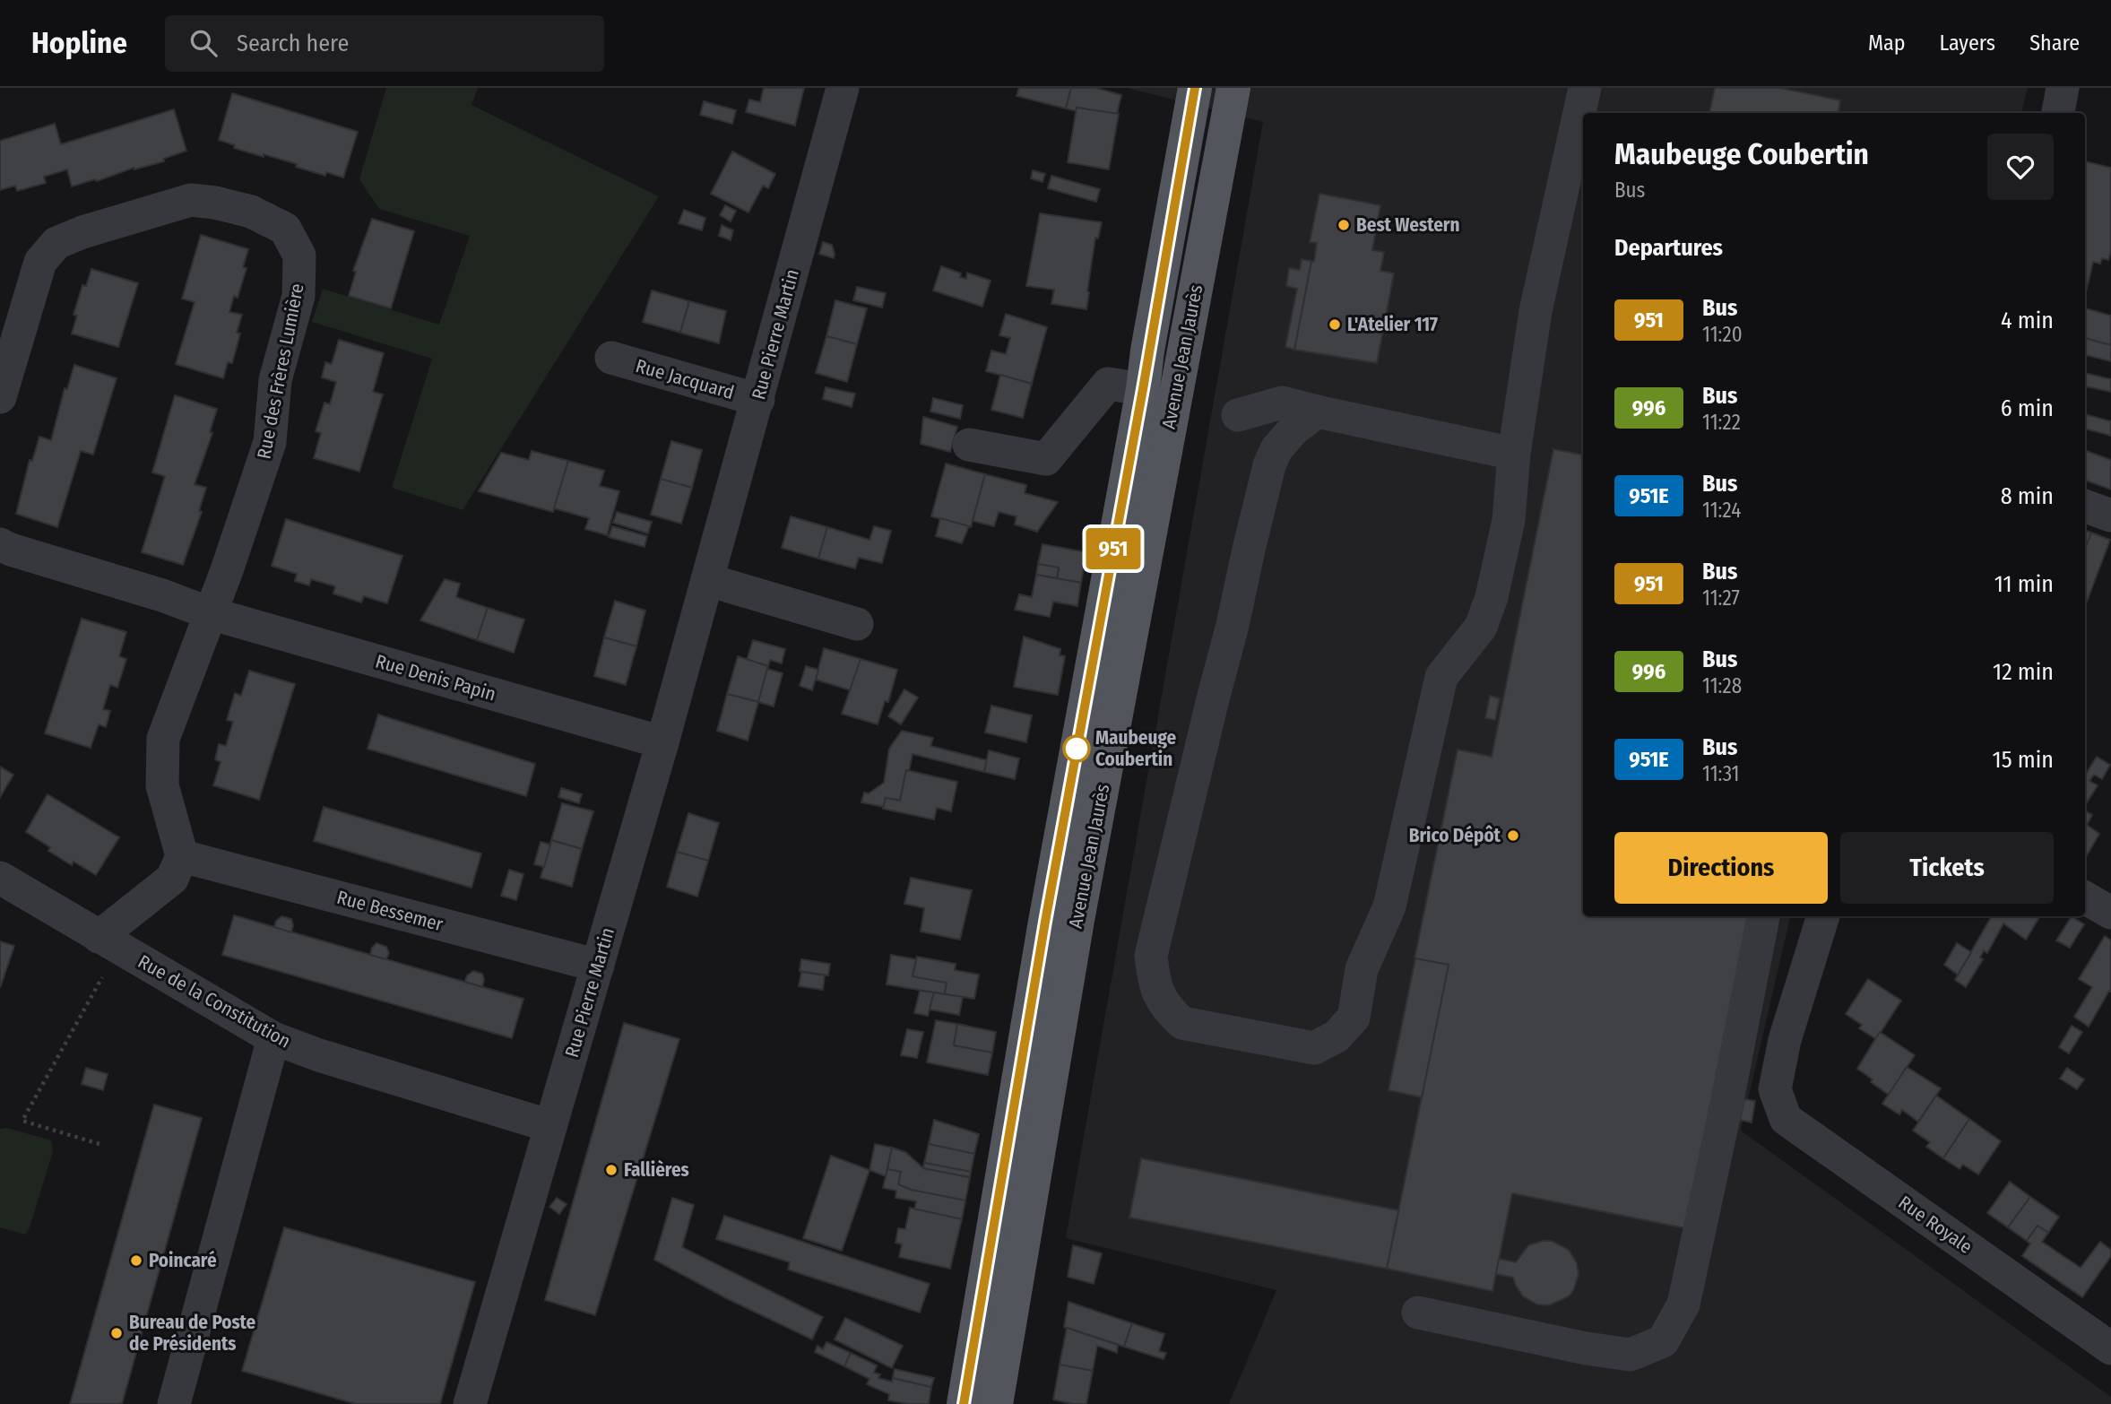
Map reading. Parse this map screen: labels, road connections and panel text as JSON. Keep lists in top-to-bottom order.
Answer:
{
  "streets": {
    "main road": ["Avenue Jean Jaurès"],
    "street": [
      "Rue Pierre Martin",
      "Rue des Frères Lumière",
      "Rue Jacquard",
      "Rue Denis Papin",
      "Rue Bessemer",
      "Rue de la Constitution",
      "Rue Royale"
    ]
  },
  "crossings": [
    ["Rue Pierre Martin", "Rue Jacquard"],
    ["Rue Pierre Martin", "Rue Denis Papin"],
    ["Rue Pierre Martin", "Rue Bessemer"],
    ["Rue Pierre Martin", "Rue de la Constitution"],
    ["Rue des Frères Lumière", "Rue Denis Papin"],
    ["Rue des Frères Lumière", "Rue Bessemer"]
  ],
  "places": [
    "Best Western",
    "L'Atelier 117",
    "Maubeuge Coubertin",
    "Brico Dépôt",
    "Fallières",
    "Poincaré",
    "Bureau de Poste de Présidents"
  ],
  "lines": ["bus line 951"],
  "page": {
    "header": "Hopline",
    "search": "Search here",
    "nav": ["Map", "Layers", "Share"],
    "on_map": "951",
    "heading": [
      ["Maubeuge Coubertin", "Bus"],
      "Departures"
    ],
    "list": [
      {
        "mark": "951",
        "name": "Bus",
        "note": "11:20",
        "value": "4 min"
      },
      {
        "mark": "996",
        "name": "Bus",
        "note": "11:22",
        "value": "6 min"
      },
      {
        "mark": "951E",
        "name": "Bus",
        "note": "11:24",
        "value": "8 min"
      },
      {
        "mark": "951",
        "name": "Bus",
        "note": "11:27",
        "value": "11 min"
      },
      {
        "mark": "996",
        "name": "Bus",
        "note": "11:28",
        "value": "12 min"
      },
      {
        "mark": "951E",
        "name": "Bus",
        "note": "11:31",
        "value": "15 min"
      }
    ],
    "buttons": ["Directions", "Tickets"]
  }
}
